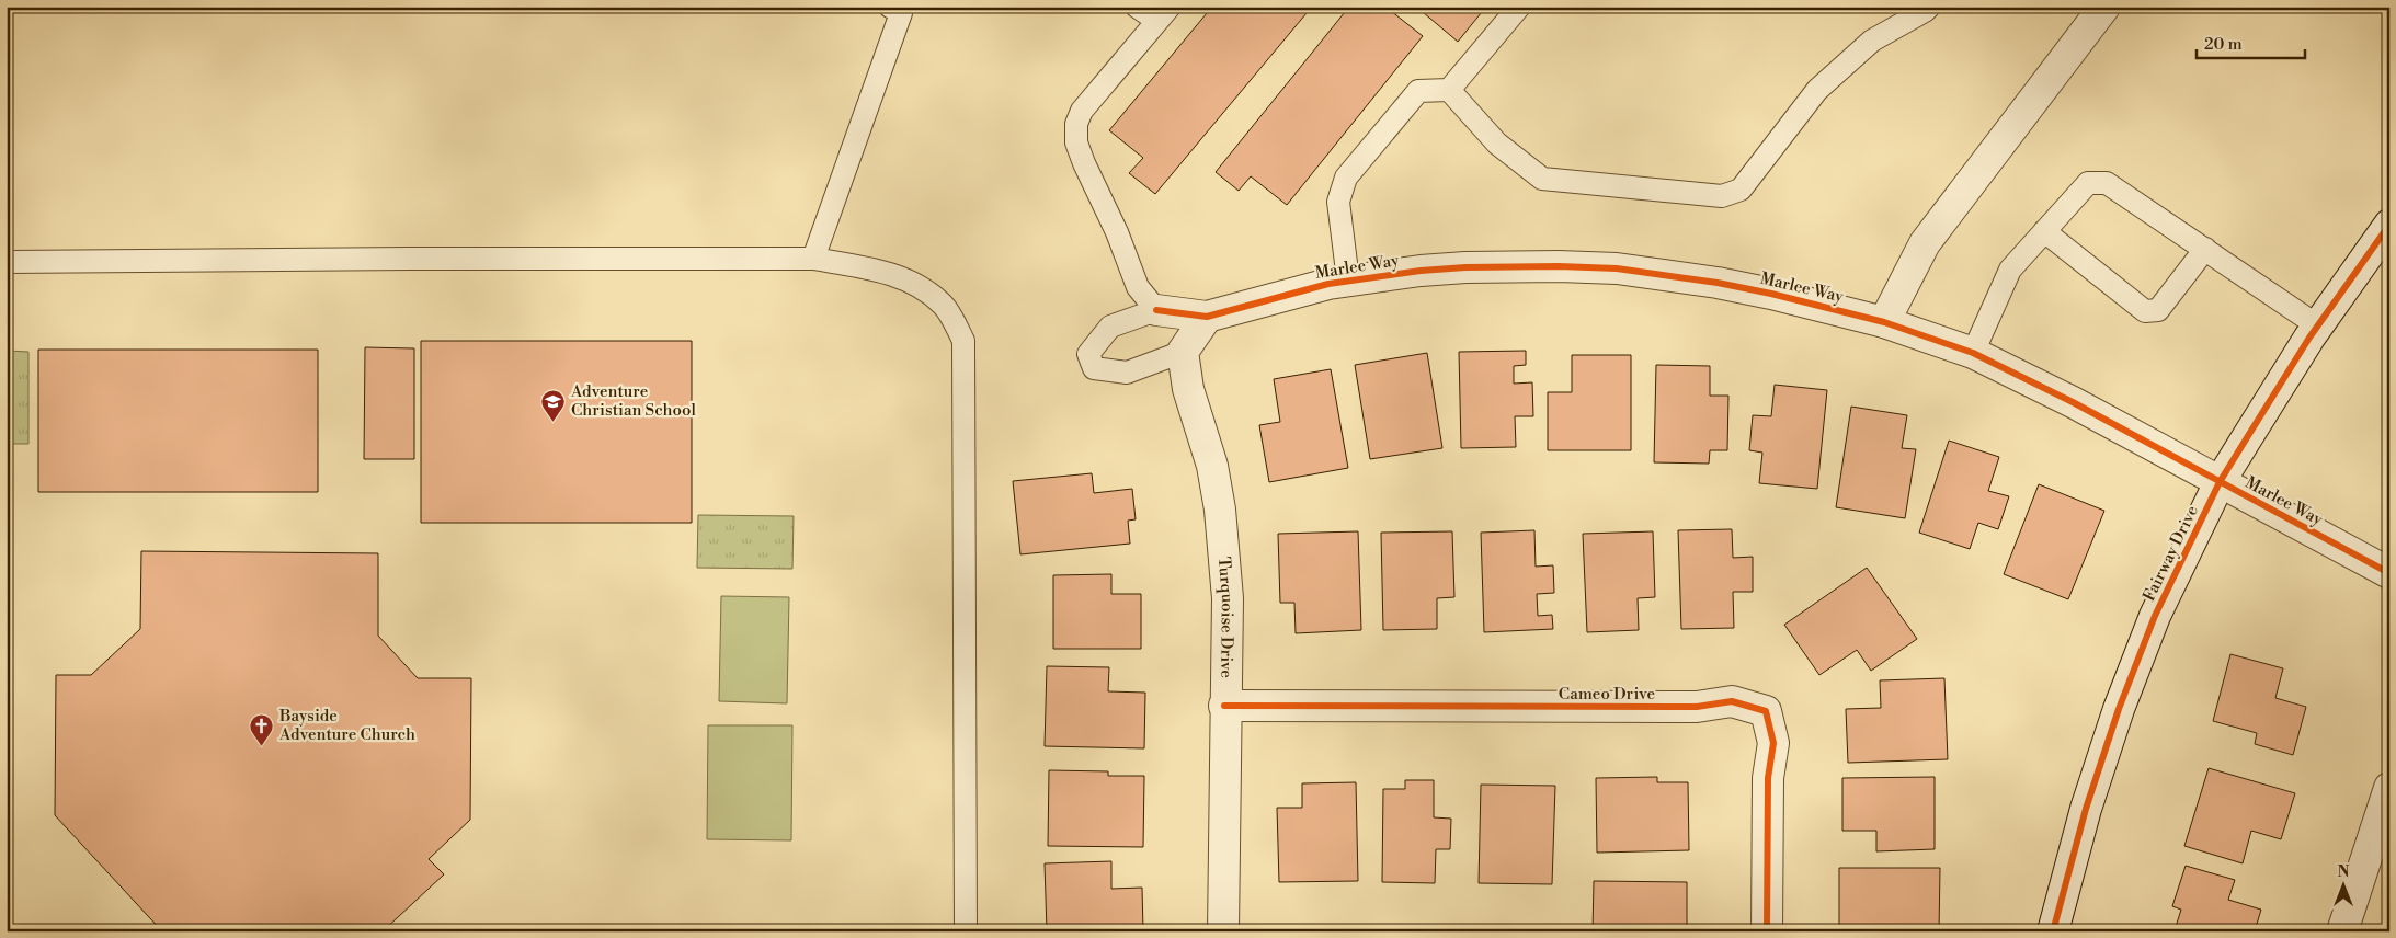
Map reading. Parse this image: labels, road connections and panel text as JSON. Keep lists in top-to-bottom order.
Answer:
{
  "streets": {
    "street": [
      "Marlee Way",
      "Fairway Drive",
      "Turquoise Drive",
      "Cameo Drive"
    ]
  },
  "crossings": [
    ["Marlee Way", "Fairway Drive"],
    ["Turquoise Drive", "Cameo Drive"]
  ],
  "places": {
    "school or university": ["Adventure Christian School"],
    "church": ["Bayside Adventure Church"]
  },
  "scale_bar": "20 m",
  "north": "top"
}
